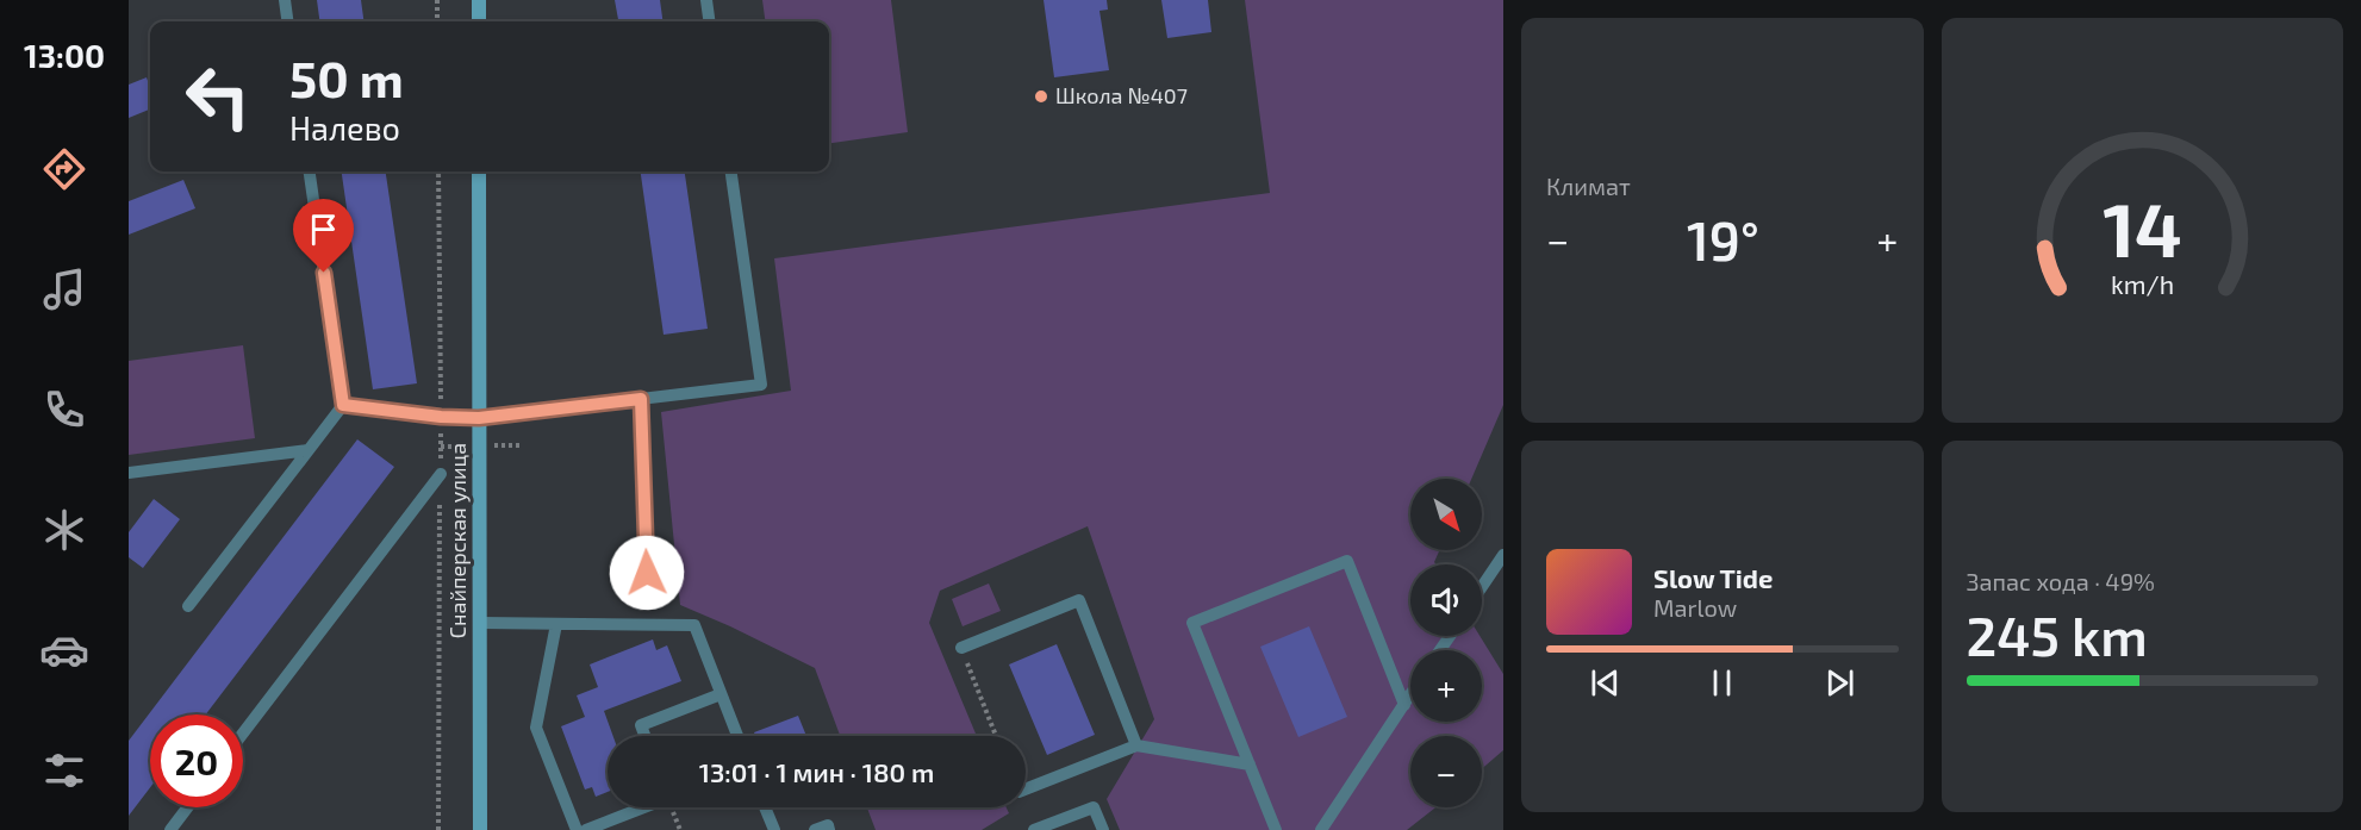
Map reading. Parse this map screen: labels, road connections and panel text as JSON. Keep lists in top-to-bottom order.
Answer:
{
  "streets": {
    "street": ["Снайперская улица"]
  },
  "places": ["Школа №407"],
  "north": "bottom right",
  "page": {
    "tabs": "13:00",
    "tile": [
      "Климат",
      ["Запас хода · 49%", "245 km"]
    ],
    "turn": ["50 m", "Налево"],
    "heat": ["−", "19°", "+"],
    "map_buttons": ["+", "−"],
    "song": ["Slow Tide", "Marlow"],
    "limit": "20",
    "trip": "13:01 · 1 мин · 180 m",
    "gauge": ["14", "km/h"]
  }
}
